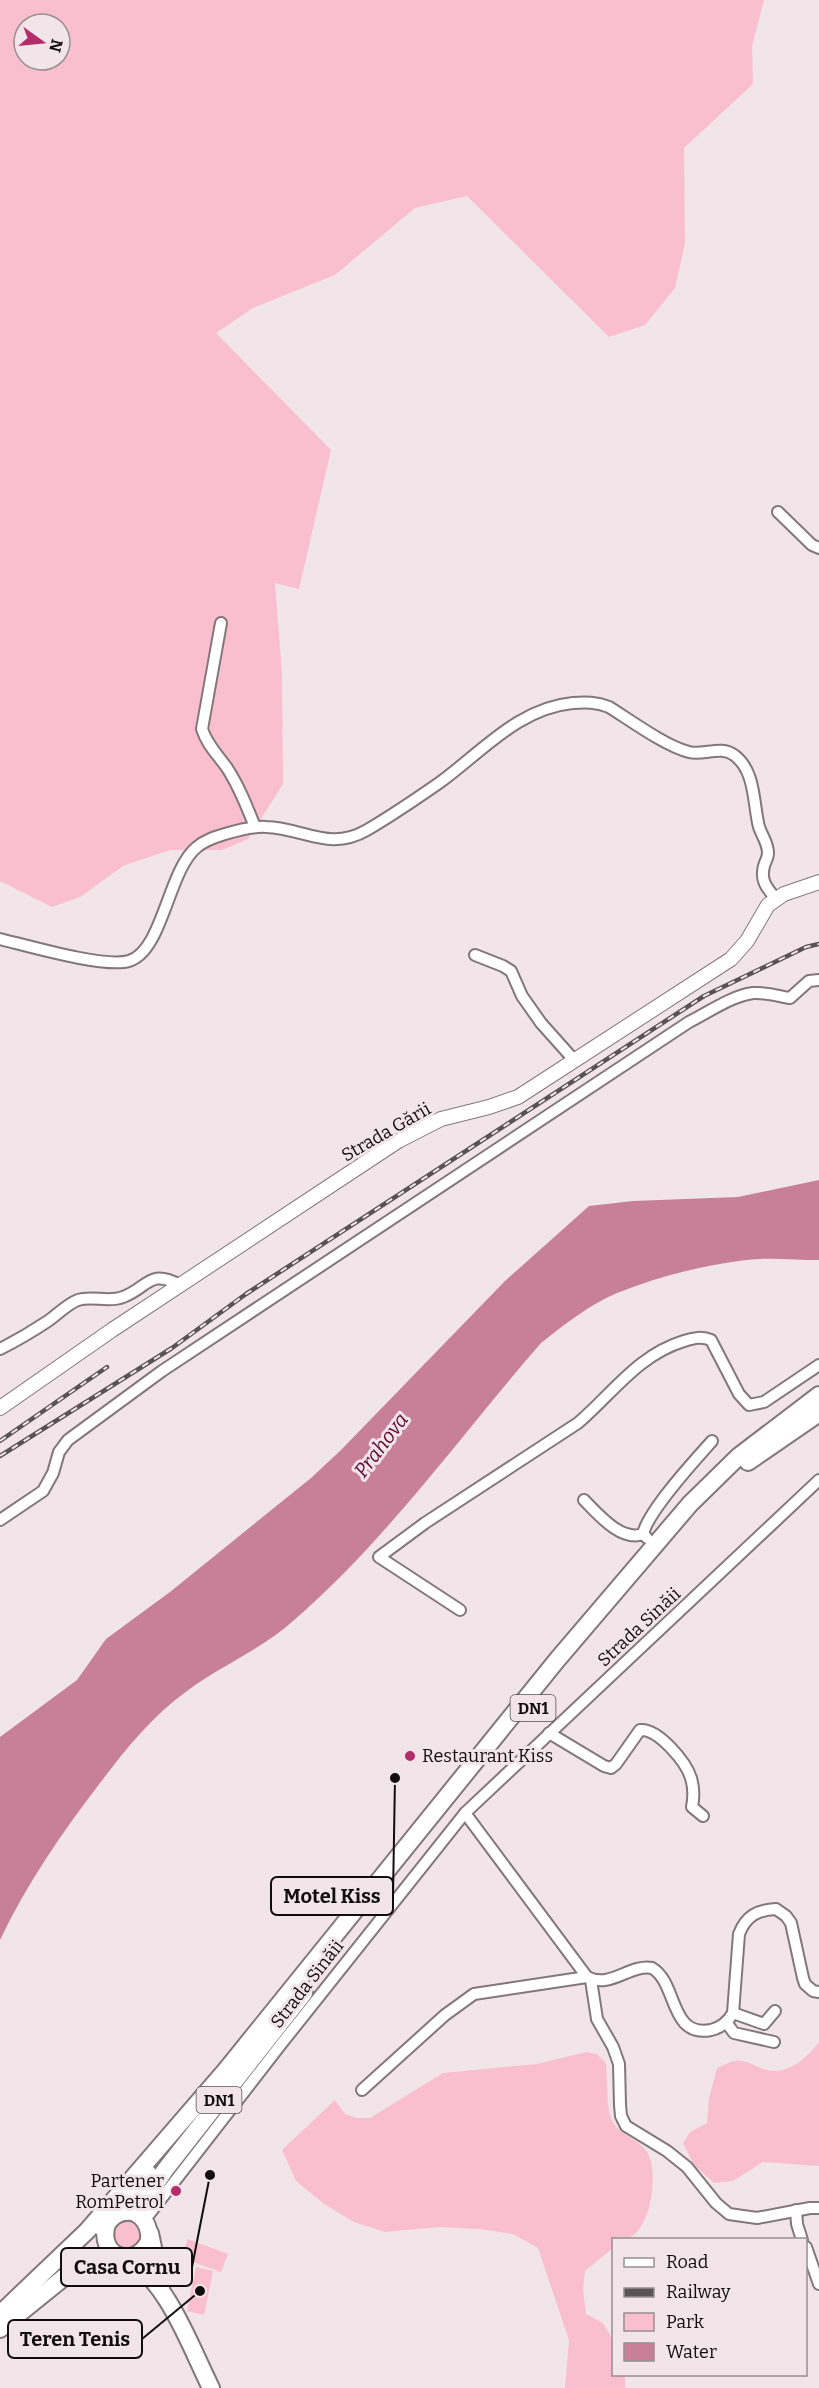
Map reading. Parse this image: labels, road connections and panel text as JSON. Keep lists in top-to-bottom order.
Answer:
{
  "streets": {
    "main road": ["DN1"],
    "street": ["Strada Gării", "Strada Sinăii"]
  },
  "crossings": [
    ["Strada Sinăii", "DN1"]
  ],
  "water": ["Prahova"],
  "places": [
    "Restaurant Kiss",
    "Motel Kiss",
    "Casa Cornu",
    "Partener RomPetrol",
    "Teren Tenis"
  ],
  "legend": [
    "Road",
    "Railway",
    "Park",
    "Water"
  ],
  "north": "right"
}
